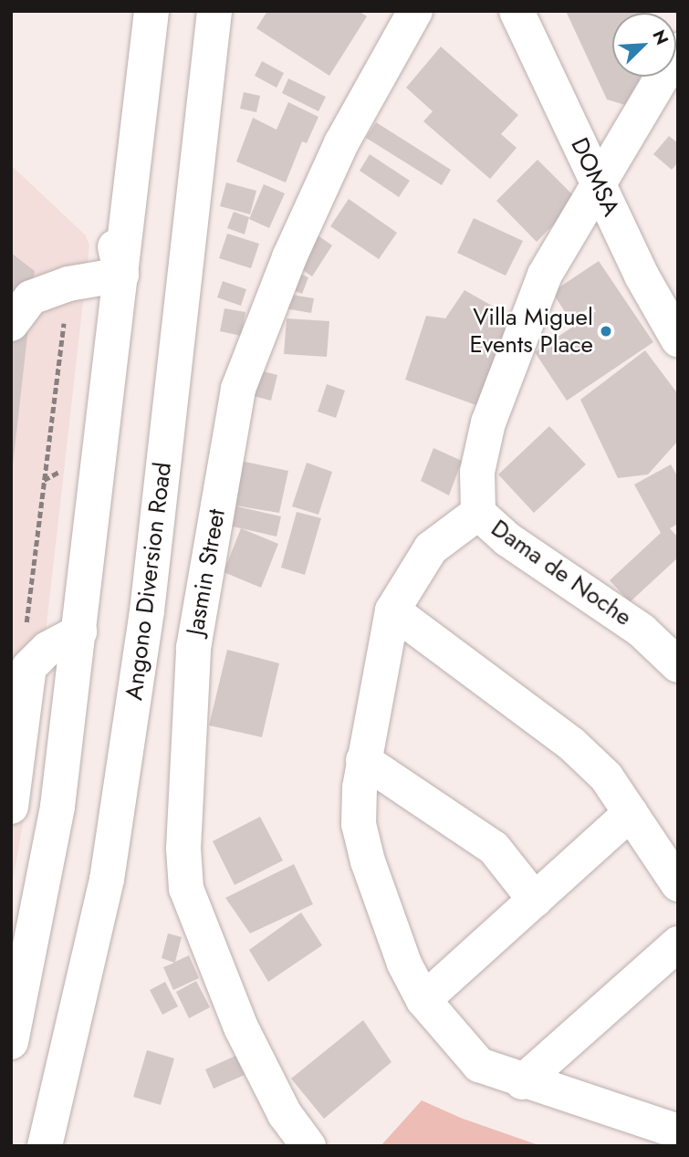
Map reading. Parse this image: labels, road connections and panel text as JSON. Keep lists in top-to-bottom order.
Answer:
{
  "streets": {
    "street": [
      "DOMSA",
      "Jasmin Street",
      "Dama de Noche",
      "Angono Diversion Road"
    ]
  },
  "crossings": [
    ["DOMSA", "Dama de Noche"]
  ],
  "places": ["Villa Miguel Events Place"],
  "north": "top right"
}
